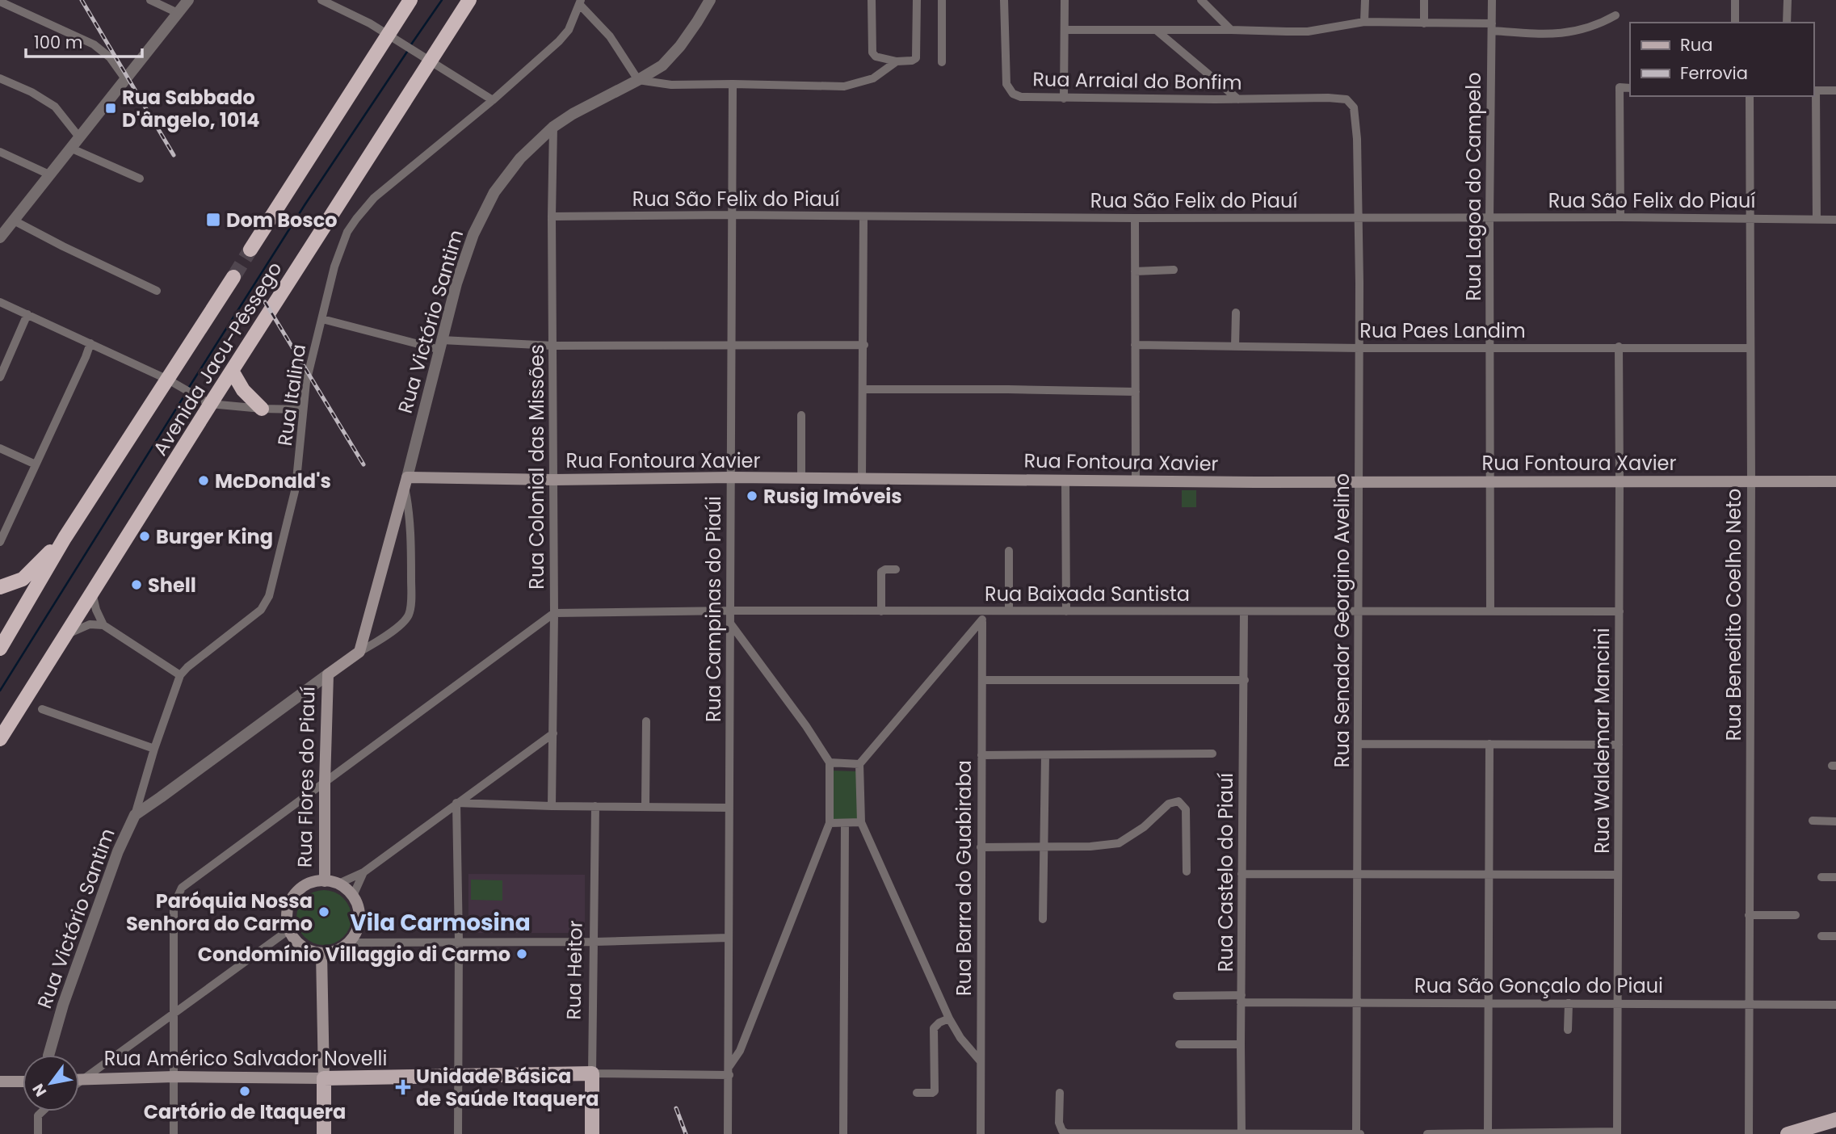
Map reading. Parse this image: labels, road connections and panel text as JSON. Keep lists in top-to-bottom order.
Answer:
{
  "streets": {
    "highway": ["Avenida Jacu-Pêssego"],
    "main road": [
      "Rua Victório Santim",
      "Rua Fontoura Xavier",
      "Rua Flores do Piauí",
      "Rua Heitor",
      "Rua Américo Salvador Novelli"
    ],
    "street": [
      "Rua Arraial do Bonfim",
      "Rua Lagoa do Campelo",
      "Rua São Felix do Piauí",
      "Rua Paes Landim",
      "Rua Italina",
      "Rua Colonial das Missões",
      "Rua Baixada Santista",
      "Rua Campinas do Piaúi",
      "Rua Benedito Coelho Neto",
      "Rua Senador Georgino Avelino",
      "Rua Waldemar Mancini",
      "Rua Castelo do Piauí",
      "Rua Barra do Guabiraba",
      "Rua São Gonçalo do Piaui"
    ]
  },
  "crossings": [
    ["Rua Arraial do Bonfim", "Rua Senador Georgino Avelino"],
    ["Rua Lagoa do Campelo", "Rua São Felix do Piauí"],
    ["Rua Lagoa do Campelo", "Rua Paes Landim"],
    ["Rua Lagoa do Campelo", "Rua Fontoura Xavier"],
    ["Rua Lagoa do Campelo", "Rua Baixada Santista"],
    ["Rua São Felix do Piauí", "Rua Colonial das Missões"],
    ["Rua São Felix do Piauí", "Rua Campinas do Piaúi"],
    ["Rua São Felix do Piauí", "Rua Benedito Coelho Neto"],
    ["Rua São Felix do Piauí", "Rua Senador Georgino Avelino"],
    ["Rua Victório Santim", "Rua Italina"],
    ["Rua Victório Santim", "Rua Fontoura Xavier"],
    ["Rua Victório Santim", "Rua Colonial das Missões"],
    ["Rua Victório Santim", "Rua Flores do Piauí"],
    ["Rua Paes Landim", "Rua Benedito Coelho Neto"],
    ["Rua Paes Landim", "Rua Senador Georgino Avelino"],
    ["Rua Paes Landim", "Rua Waldemar Mancini"],
    ["Rua Fontoura Xavier", "Rua Colonial das Missões"],
    ["Rua Fontoura Xavier", "Rua Campinas do Piaúi"],
    ["Rua Fontoura Xavier", "Rua Benedito Coelho Neto"],
    ["Rua Fontoura Xavier", "Rua Senador Georgino Avelino"],
    ["Rua Fontoura Xavier", "Rua Waldemar Mancini"],
    ["Rua Colonial das Missões", "Rua Baixada Santista"],
    ["Rua Baixada Santista", "Rua Campinas do Piaúi"],
    ["Rua Baixada Santista", "Rua Senador Georgino Avelino"],
    ["Rua Baixada Santista", "Rua Waldemar Mancini"],
    ["Rua Baixada Santista", "Rua Castelo do Piauí"],
    ["Rua Baixada Santista", "Rua Barra do Guabiraba"],
    ["Rua Campinas do Piaúi", "Rua Américo Salvador Novelli"],
    ["Rua Benedito Coelho Neto", "Rua São Gonçalo do Piaui"],
    ["Rua Senador Georgino Avelino", "Rua São Gonçalo do Piaui"],
    ["Rua Waldemar Mancini", "Rua São Gonçalo do Piaui"],
    ["Rua Castelo do Piauí", "Rua São Gonçalo do Piaui"],
    ["Rua Heitor", "Rua Américo Salvador Novelli"]
  ],
  "districts": ["Vila Carmosina"],
  "places": {
    "transit": ["Rua Sabbado D'ângelo, 1014", "Dom Bosco"],
    "other": [
      "McDonald's",
      "Rusig Imóveis",
      "Burger King",
      "Shell",
      "Paróquia Nossa Senhora do Carmo",
      "Condomínio Villaggio di Carmo",
      "Cartório de Itaquera"
    ],
    "health": ["Unidade Básica de Saúde Itaquera"]
  },
  "legend": ["Rua", "Ferrovia"],
  "scale_bar": "100 m",
  "north": "bottom left"
}
